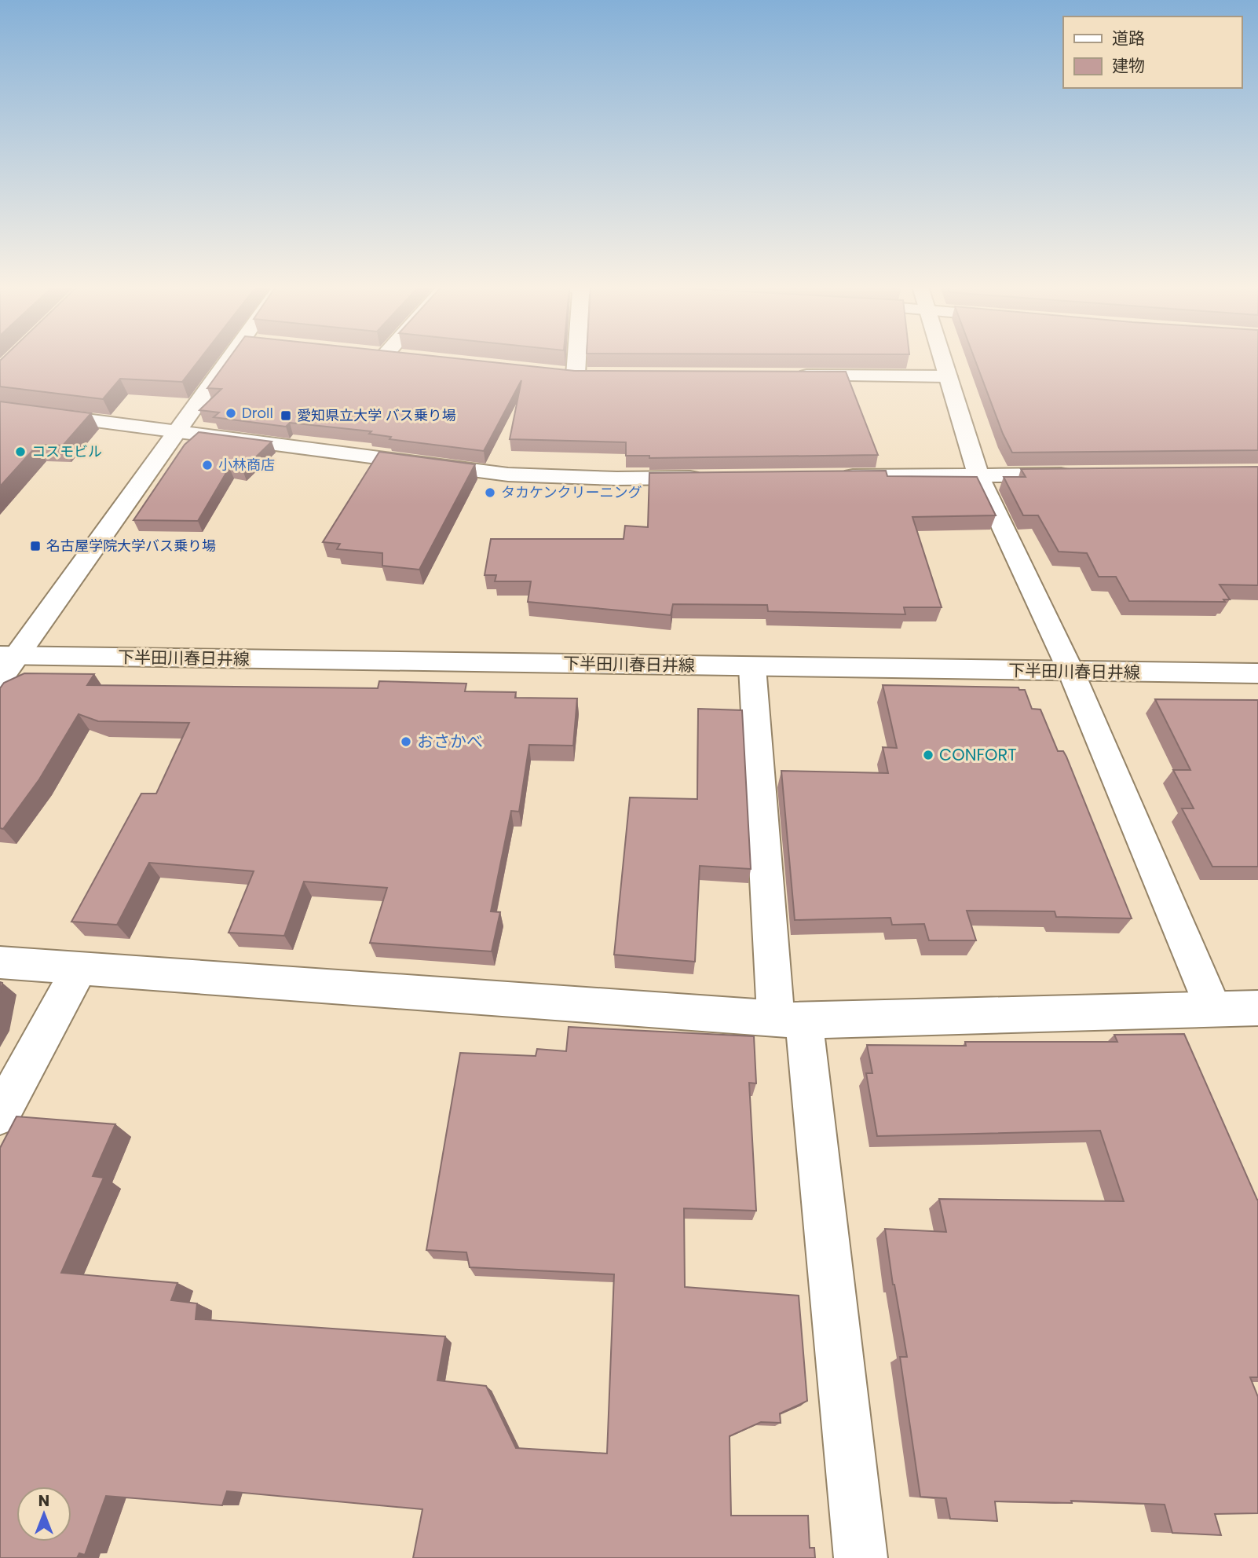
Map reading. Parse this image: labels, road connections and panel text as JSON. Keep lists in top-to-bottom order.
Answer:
{
  "streets": {
    "street": ["下半田川春日井線"]
  },
  "places": {
    "other": [
      "Droll",
      "コスモビル",
      "小林商店",
      "タカケンクリーニング",
      "おさかべ",
      "CONFORT"
    ],
    "transit": ["愛知県立大学 バス乗り場", "名古屋学院大学バス乗り場"]
  },
  "legend": ["道路", "建物"],
  "north": "top"
}
